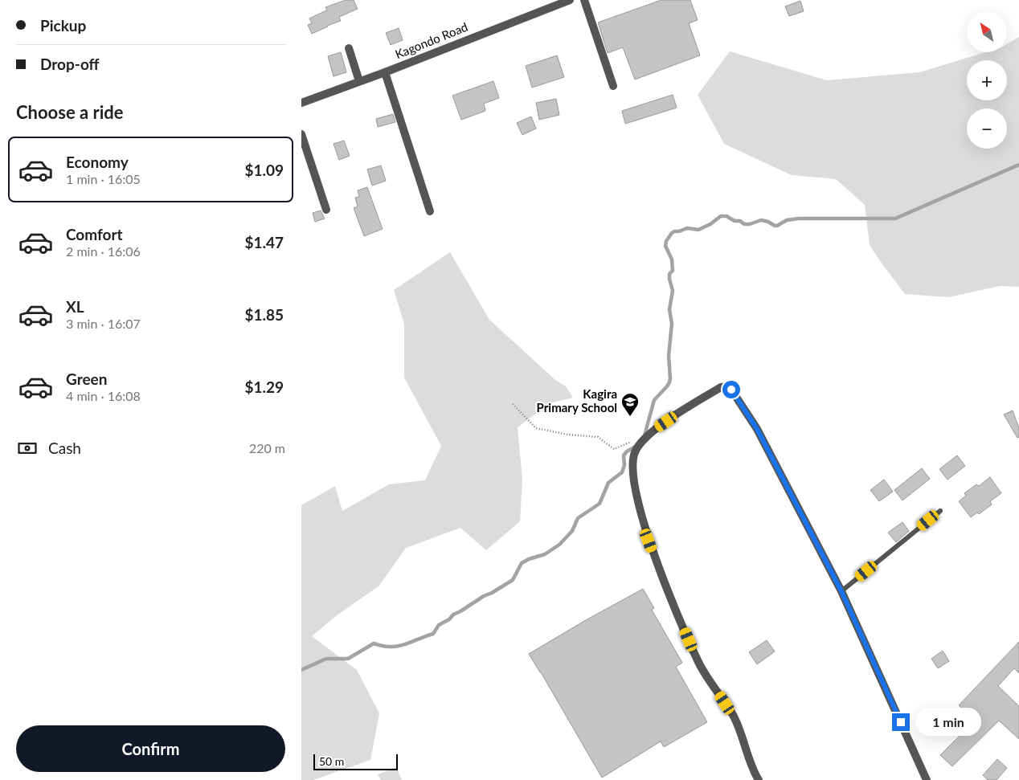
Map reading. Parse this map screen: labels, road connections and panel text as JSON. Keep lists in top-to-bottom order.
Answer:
{
  "streets": {
    "street": ["Kagondo Road"]
  },
  "places": {
    "school or university": ["Kagira Primary School"]
  },
  "scale_bar": "50 m",
  "north": "top left",
  "page": {
    "banner": ["Pickup", "Drop-off"],
    "map_buttons": ["+", "−"],
    "heading": "Choose a ride",
    "list": [
      {
        "name": "Economy",
        "note": "1 min · 16:05",
        "value": "$1.09"
      },
      {
        "name": "Comfort",
        "note": "2 min · 16:06",
        "value": "$1.47"
      },
      {
        "name": "XL",
        "note": "3 min · 16:07",
        "value": "$1.85"
      },
      {
        "name": "Green",
        "note": "4 min · 16:08",
        "value": "$1.29"
      }
    ],
    "pay": ["Cash", "220 m"],
    "bubble": "1 min",
    "buttons": "Confirm",
    "scale": "50 m"
  }
}
